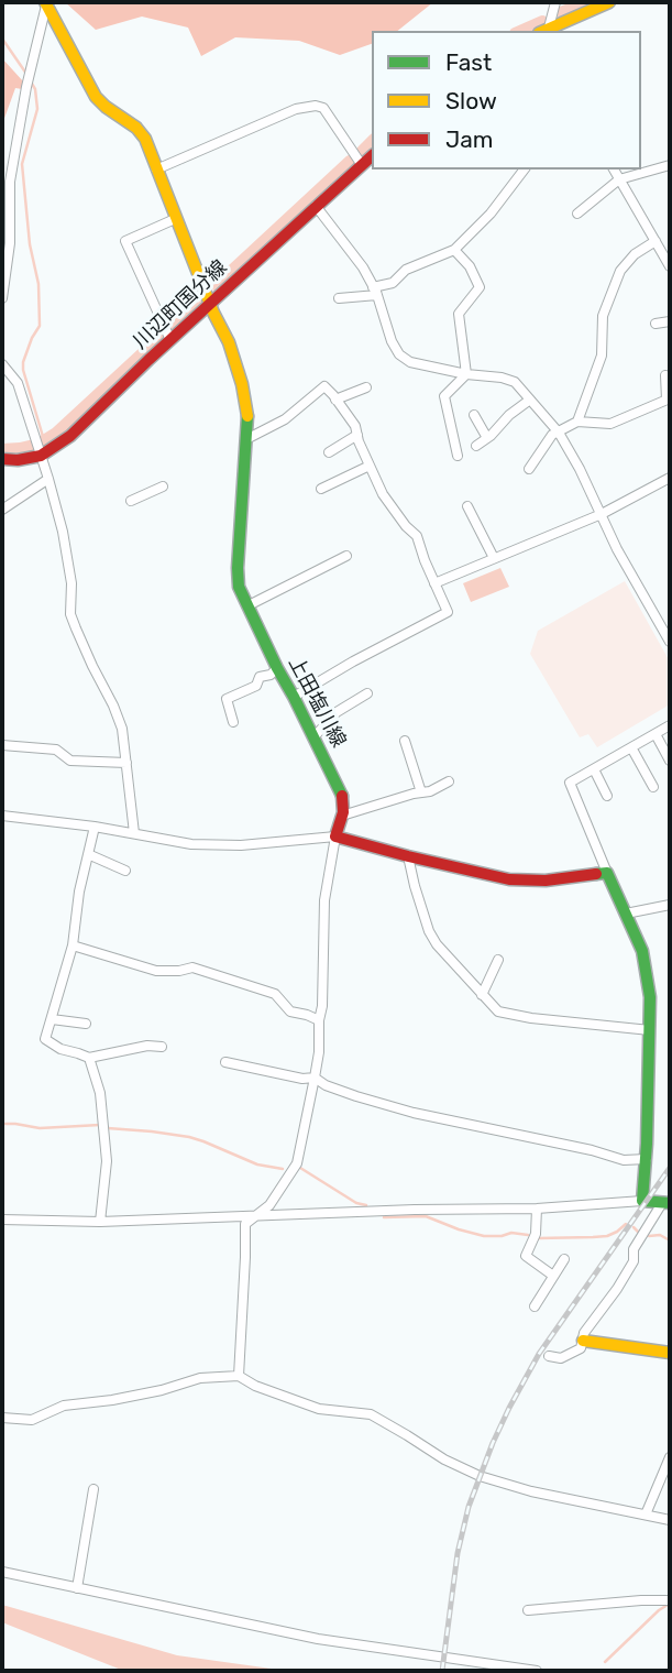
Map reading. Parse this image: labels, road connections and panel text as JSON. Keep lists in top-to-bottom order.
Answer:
{
  "streets": {
    "main road": ["川辺町国分線", "上田塩川線"]
  },
  "crossings": [
    ["川辺町国分線", "上田塩川線"]
  ],
  "legend": ["Fast", "Slow", "Jam"]
}
